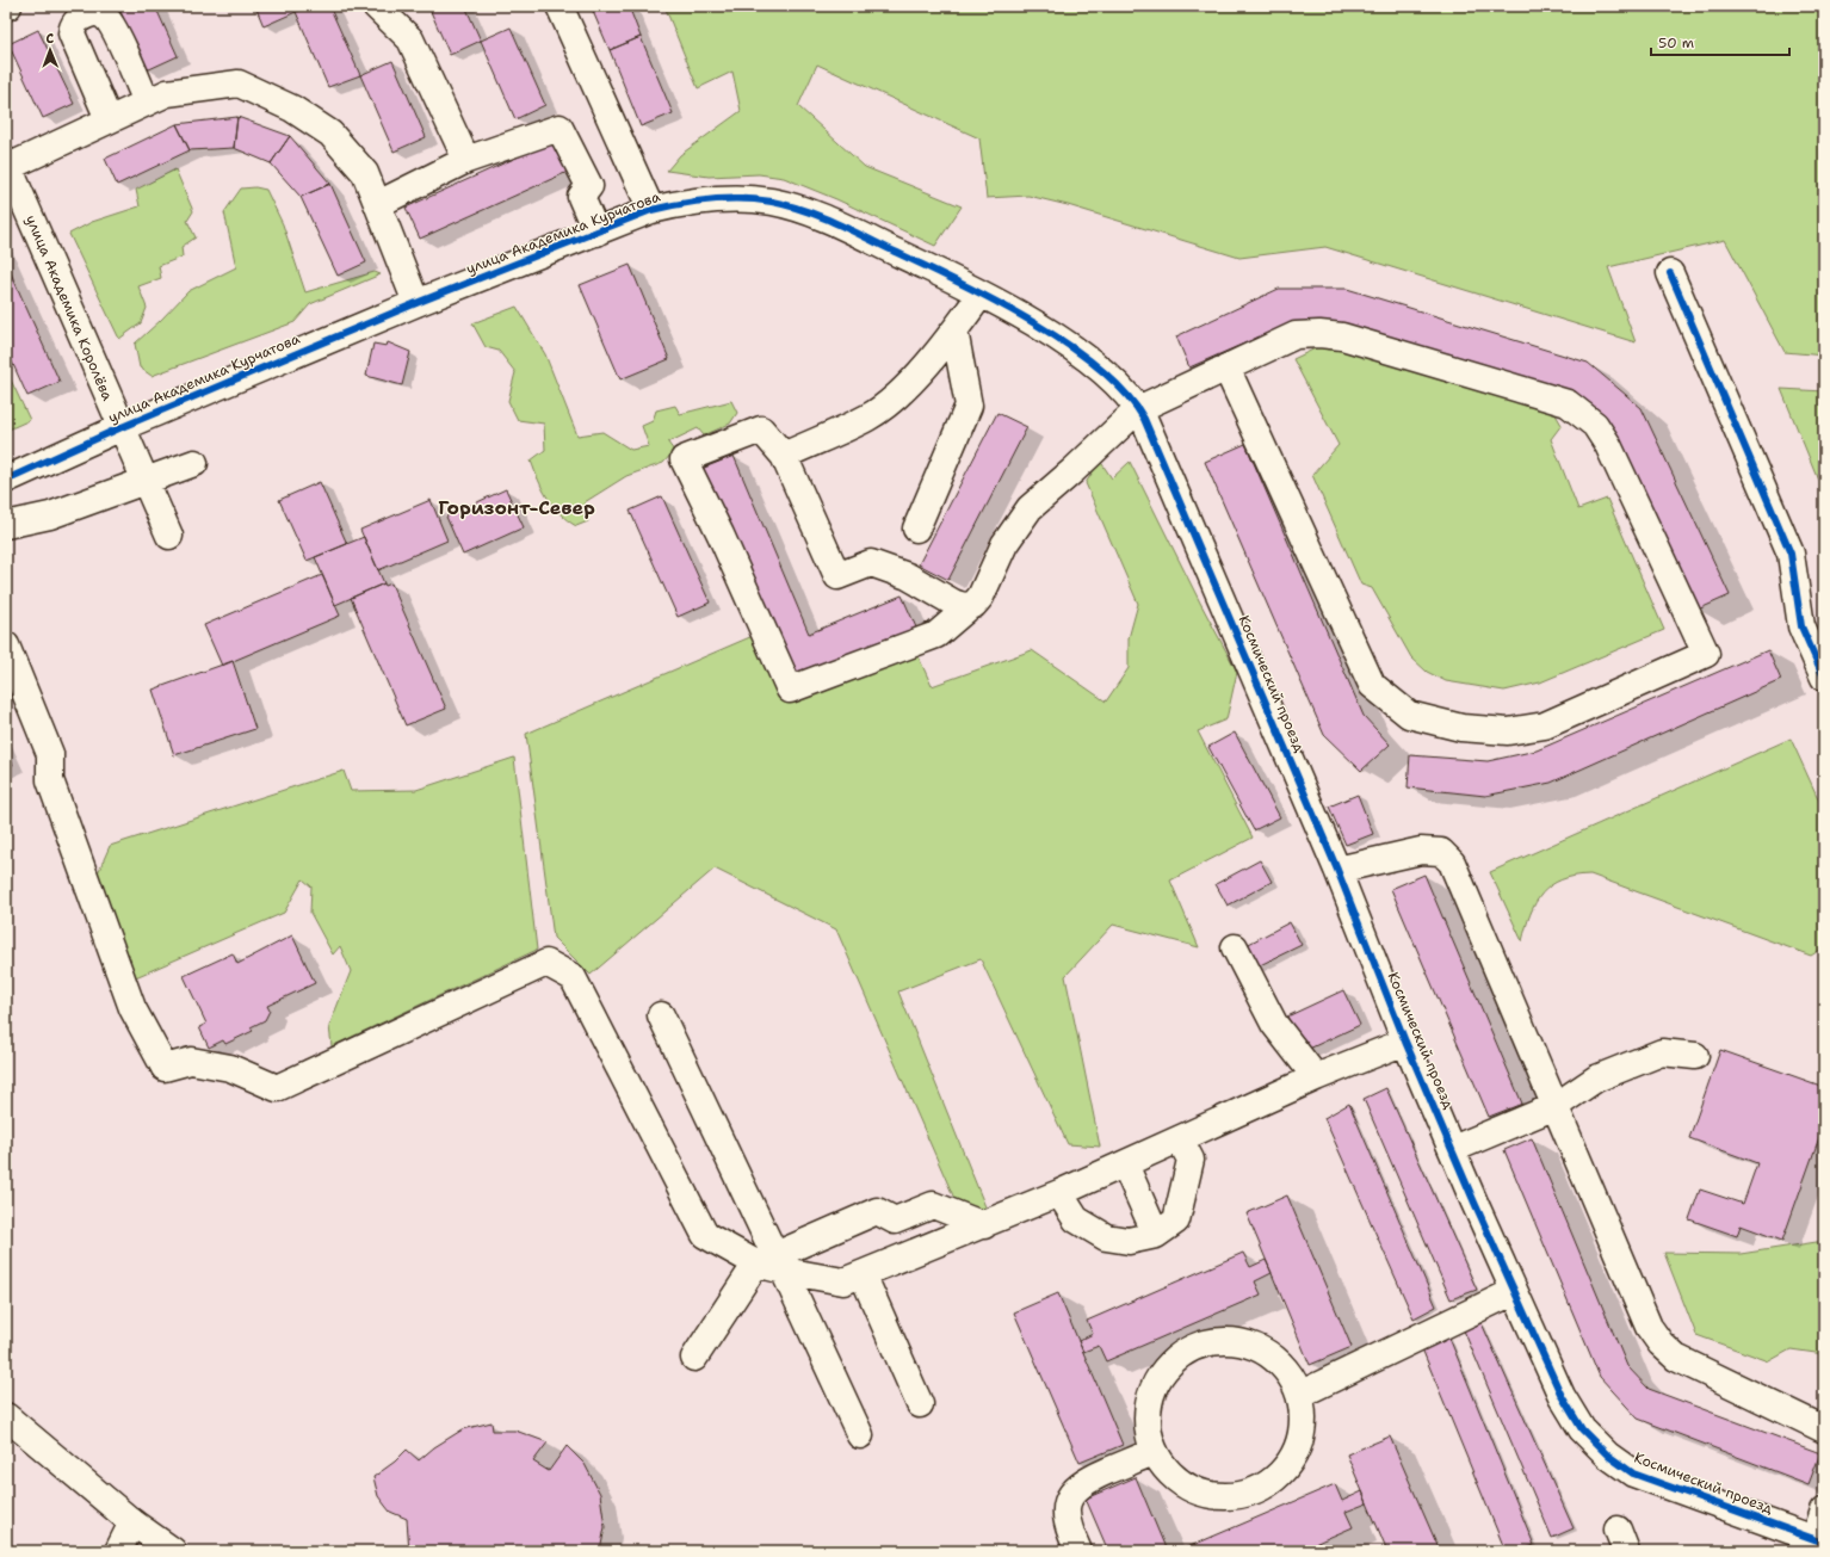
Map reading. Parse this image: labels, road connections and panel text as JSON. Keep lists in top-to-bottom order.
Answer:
{
  "streets": {
    "street": ["улица Академика Курчатова", "улица Академика Королёва", "Космический проезд"]
  },
  "crossings": [
    ["улица Академика Курчатова", "улица Академика Королёва"],
    ["улица Академика Курчатова", "Космический проезд"]
  ],
  "districts": ["Горизонт-Север"],
  "scale_bar": "50 m",
  "north": "top"
}
